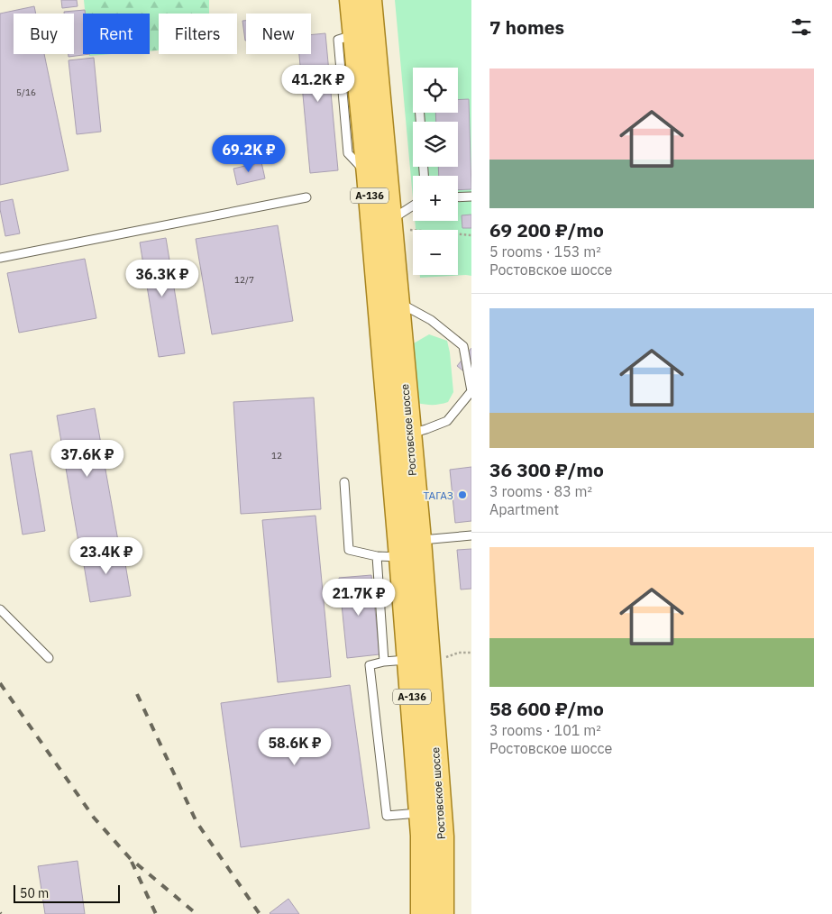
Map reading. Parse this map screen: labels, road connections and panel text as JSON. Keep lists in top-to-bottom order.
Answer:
{
  "streets": {
    "main road": ["А-136", "Ростовское шоссе"]
  },
  "places": ["ТАГАЗ"],
  "house_numbers": ["5/16", "12/7", "12"],
  "scale_bar": "50 m",
  "page": {
    "heading": "7 homes",
    "chip": [
      "Buy",
      "Rent",
      "Filters",
      "New"
    ],
    "list": [
      {
        "name": "69 200 ₽/mo",
        "note": "5 rooms · 153 m² · Ростовское шоссе"
      },
      {
        "name": "36 300 ₽/mo",
        "note": "3 rooms · 83 m² · Apartment"
      },
      {
        "name": "58 600 ₽/mo",
        "note": "3 rooms · 101 m² · Ростовское шоссе"
      }
    ],
    "price": [
      "41.2K ₽",
      "69.2K ₽",
      "36.3K ₽",
      "37.6K ₽",
      "23.4K ₽",
      "21.7K ₽",
      "58.6K ₽"
    ],
    "map_buttons": ["+", "−"],
    "scale": "50 m"
  }
}
